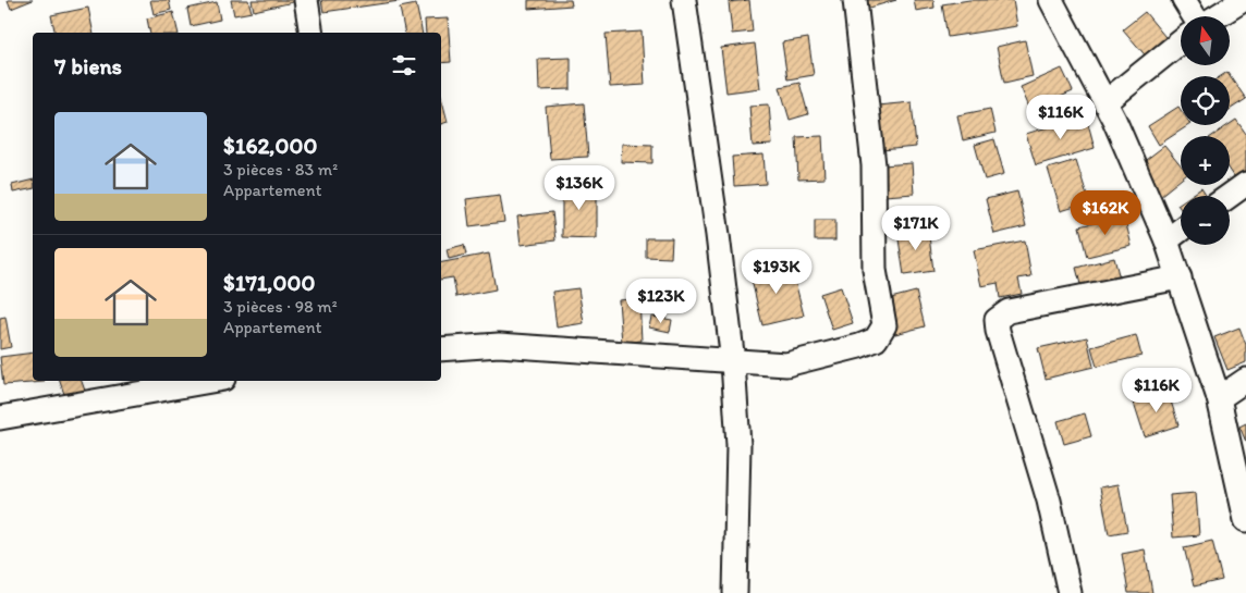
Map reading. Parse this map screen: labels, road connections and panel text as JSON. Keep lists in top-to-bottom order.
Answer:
{
  "north": "top",
  "page": {
    "map_buttons": ["+", "−"],
    "heading": "7 biens",
    "price": [
      "$116K",
      "$136K",
      "$162K",
      "$171K",
      "$193K",
      "$123K",
      "$116K"
    ],
    "list": [
      {
        "name": "$162,000",
        "note": "3 pièces · 83 m² · Appartement"
      },
      {
        "name": "$171,000",
        "note": "3 pièces · 98 m² · Appartement"
      }
    ]
  }
}
